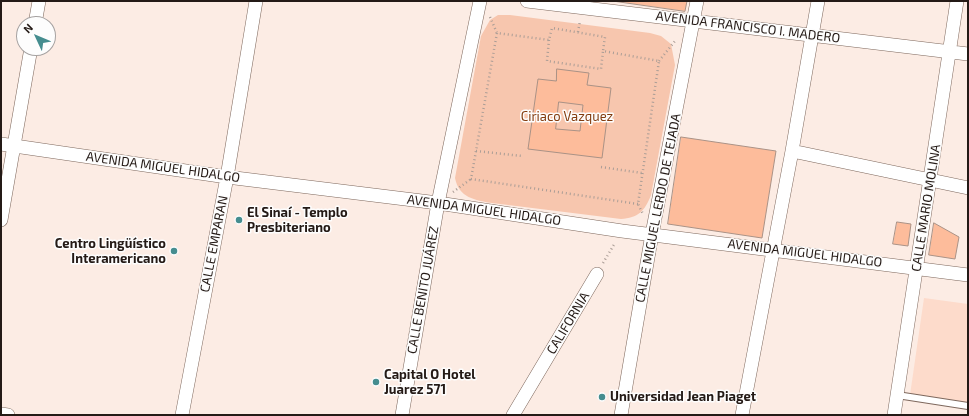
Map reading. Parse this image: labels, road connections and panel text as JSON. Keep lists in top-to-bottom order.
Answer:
{
  "streets": {
    "street": [
      "AVENIDA FRANCISCO I. MADERO",
      "AVENIDA MIGUEL HIDALGO",
      "CALLE MIGUEL LERDO DE TEJADA",
      "CALLE MARIO MOLINA",
      "CALLE EMPARAN",
      "CALLE BENITO JUÁREZ",
      "CALIFORNIA"
    ]
  },
  "crossings": [
    ["AVENIDA FRANCISCO I. MADERO", "CALLE MIGUEL LERDO DE TEJADA"],
    ["AVENIDA FRANCISCO I. MADERO", "CALLE MARIO MOLINA"],
    ["AVENIDA MIGUEL HIDALGO", "CALLE MIGUEL LERDO DE TEJADA"],
    ["AVENIDA MIGUEL HIDALGO", "CALLE MARIO MOLINA"],
    ["AVENIDA MIGUEL HIDALGO", "CALLE EMPARAN"],
    ["AVENIDA MIGUEL HIDALGO", "CALLE BENITO JUÁREZ"]
  ],
  "parks": ["Ciriaco Vazquez"],
  "places": [
    "El Sinaí - Templo Presbiteriano",
    "Centro Lingüístico Interamericano",
    "Capital O Hotel Juarez 571",
    "Universidad Jean Piaget"
  ],
  "north": "top left"
}
